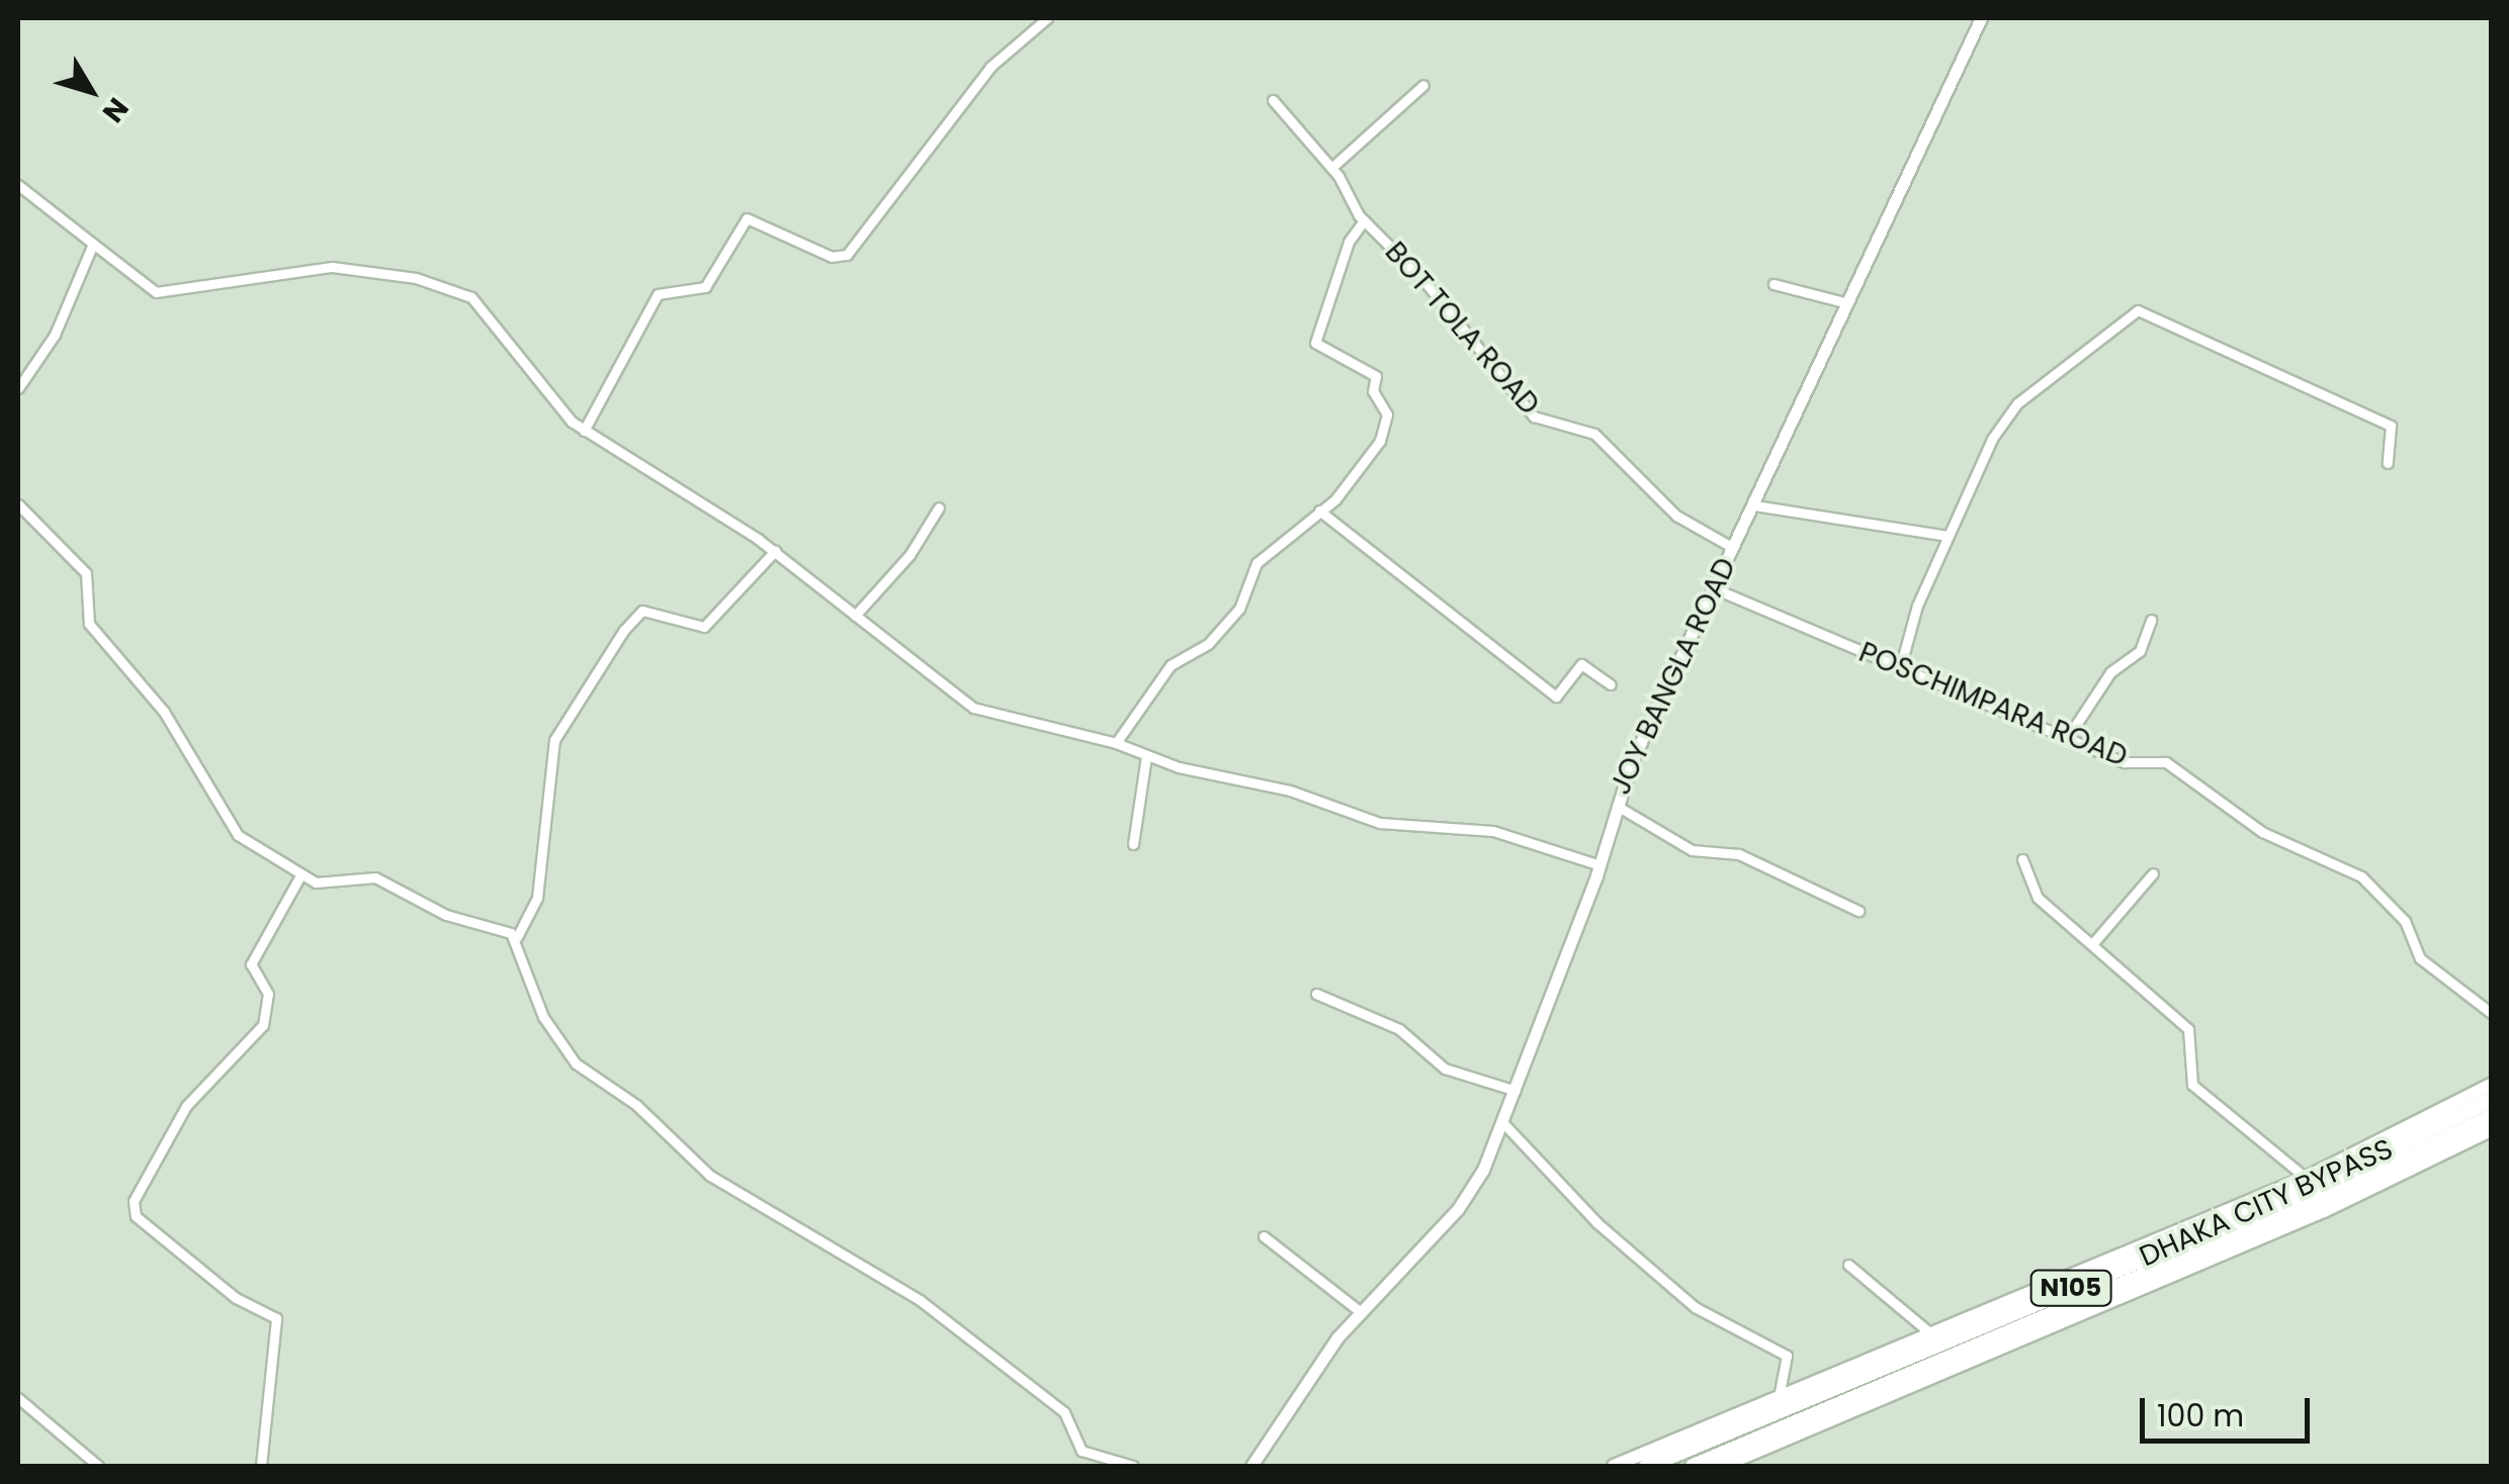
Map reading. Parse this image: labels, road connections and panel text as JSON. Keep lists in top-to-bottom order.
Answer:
{
  "streets": {
    "highway": ["DHAKA CITY BYPASS", "N105"],
    "street": ["BOT TOLA ROAD", "JOY BANGLA ROAD", "POSCHIMPARA ROAD"]
  },
  "crossings": [
    ["BOT TOLA ROAD", "JOY BANGLA ROAD"],
    ["JOY BANGLA ROAD", "POSCHIMPARA ROAD"]
  ],
  "scale_bar": "100 m",
  "north": "bottom right"
}
